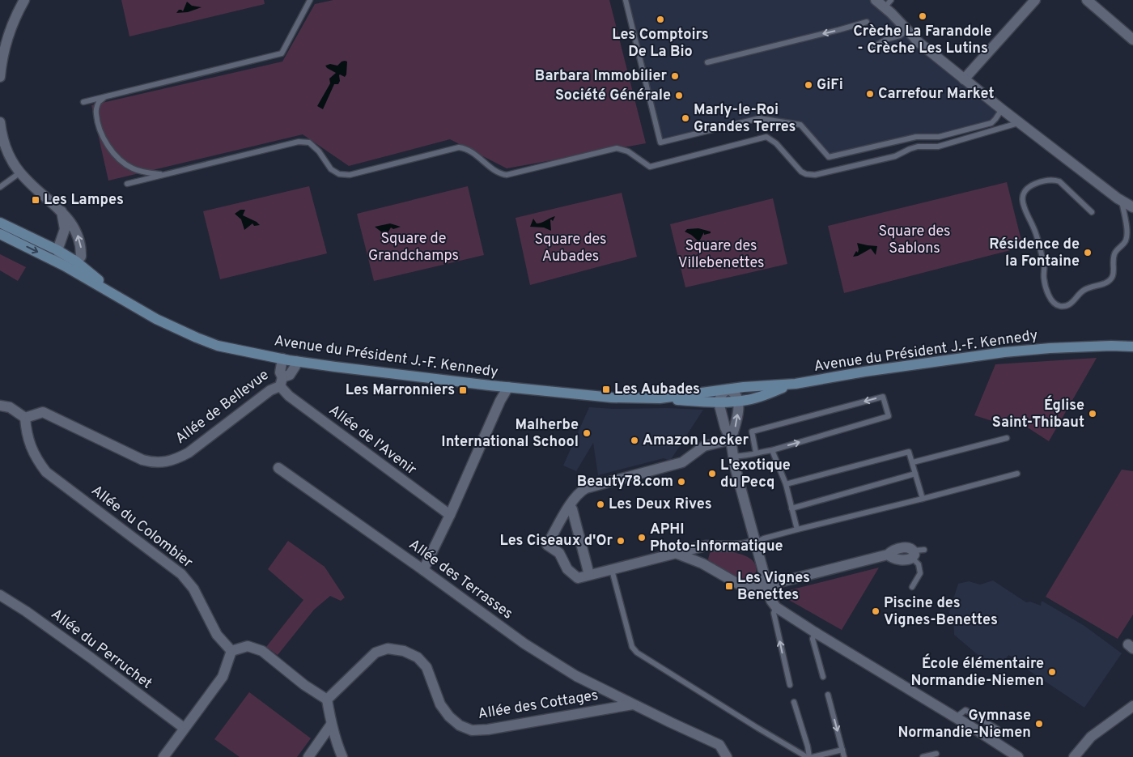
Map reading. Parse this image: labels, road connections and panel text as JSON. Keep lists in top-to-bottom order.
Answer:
{
  "streets": {
    "main road": ["Avenue du Président J.-F. Kennedy"],
    "street": [
      "Allée de Bellevue",
      "Allée de l'Avenir",
      "Allée du Colombier",
      "Allée des Terrasses",
      "Allée du Perruchet",
      "Allée des Cottages"
    ]
  },
  "crossings": [
    ["Avenue du Président J.-F. Kennedy", "Allée de Bellevue"],
    ["Allée de Bellevue", "Allée de l'Avenir"],
    ["Allée de Bellevue", "Allée du Colombier"],
    ["Allée des Terrasses", "Allée des Cottages"]
  ],
  "parks": [
    "Square des Sablons",
    "Square de Grandchamps",
    "Square des Aubades",
    "Square des Villebenettes"
  ],
  "places": {
    "other": [
      "Crèche La Farandole - Crèche Les Lutins",
      "Les Comptoirs De La Bio",
      "Barbara Immobilier",
      "GiFi",
      "Carrefour Market",
      "Société Générale",
      "Marly-le-Roi Grandes Terres",
      "Résidence de la Fontaine",
      "Église Saint-Thibaut",
      "Malherbe International School",
      "Amazon Locker",
      "L'exotique du Pecq",
      "Beauty78.com",
      "Les Deux Rives",
      "APHI Photo-Informatique",
      "Les Ciseaux d'Or",
      "Piscine des Vignes-Benettes",
      "École élémentaire Normandie-Niemen",
      "Gymnase Normandie-Niemen"
    ],
    "transit": [
      "Les Lampes",
      "Les Aubades",
      "Les Marronniers",
      "Les Vignes Benettes"
    ]
  }
}
